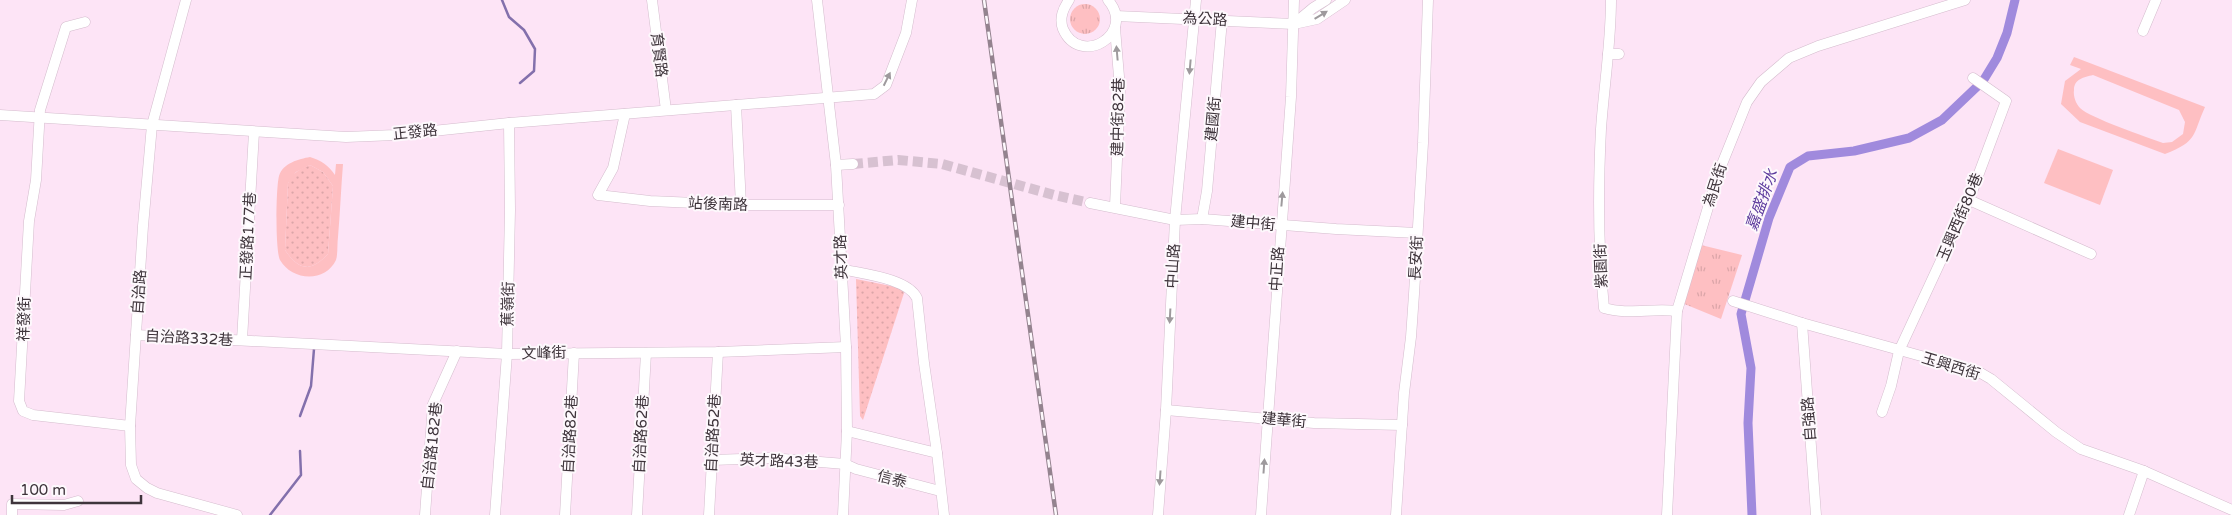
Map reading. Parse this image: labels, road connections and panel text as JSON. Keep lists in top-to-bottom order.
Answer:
{
  "streets": {
    "street": [
      "為公路",
      "育賢路",
      "建中街82巷",
      "建國街",
      "正發路",
      "為民街",
      "站後南路",
      "玉興西街80巷",
      "建中街",
      "正發路177巷",
      "英才路",
      "長安街",
      "中山路",
      "紫園街",
      "中正路",
      "自治路",
      "蕉嶺街",
      "祥發街",
      "自治路332巷",
      "文峰街",
      "玉興西街",
      "自強路",
      "建華街",
      "自治路52巷",
      "自治路82巷",
      "自治路62巷",
      "自治路182巷",
      "英才路43巷",
      "信泰"
    ]
  },
  "crossings": [
    ["為公路", "建國街"],
    ["為公路", "中山路"],
    ["為公路", "中正路"],
    ["育賢路", "正發路"],
    ["建中街82巷", "建中街"],
    ["建國街", "建中街"],
    ["正發路", "站後南路"],
    ["正發路", "正發路177巷"],
    ["正發路", "英才路"],
    ["正發路", "自治路"],
    ["正發路", "蕉嶺街"],
    ["正發路", "祥發街"],
    ["為民街", "紫園街"],
    ["站後南路", "英才路"],
    ["玉興西街80巷", "玉興西街"],
    ["建中街", "長安街"],
    ["建中街", "中山路"],
    ["建中街", "中正路"],
    ["正發路177巷", "自治路332巷"],
    ["正發路177巷", "文峰街"],
    ["英才路", "文峰街"],
    ["英才路", "英才路43巷"],
    ["英才路", "信泰"],
    ["長安街", "建華街"],
    ["中山路", "建華街"],
    ["中正路", "建華街"],
    ["自治路", "祥發街"],
    ["自治路", "自治路332巷"],
    ["蕉嶺街", "文峰街"],
    ["自治路332巷", "文峰街"],
    ["文峰街", "自治路52巷"],
    ["文峰街", "自治路82巷"],
    ["文峰街", "自治路62巷"],
    ["文峰街", "自治路182巷"],
    ["玉興西街", "自強路"],
    ["自治路52巷", "英才路43巷"],
    ["英才路43巷", "信泰"]
  ],
  "one_way": ["建中街82巷", "中山路", "中正路"],
  "water": ["嘉盛排水"],
  "scale_bar": "100 m"
}
